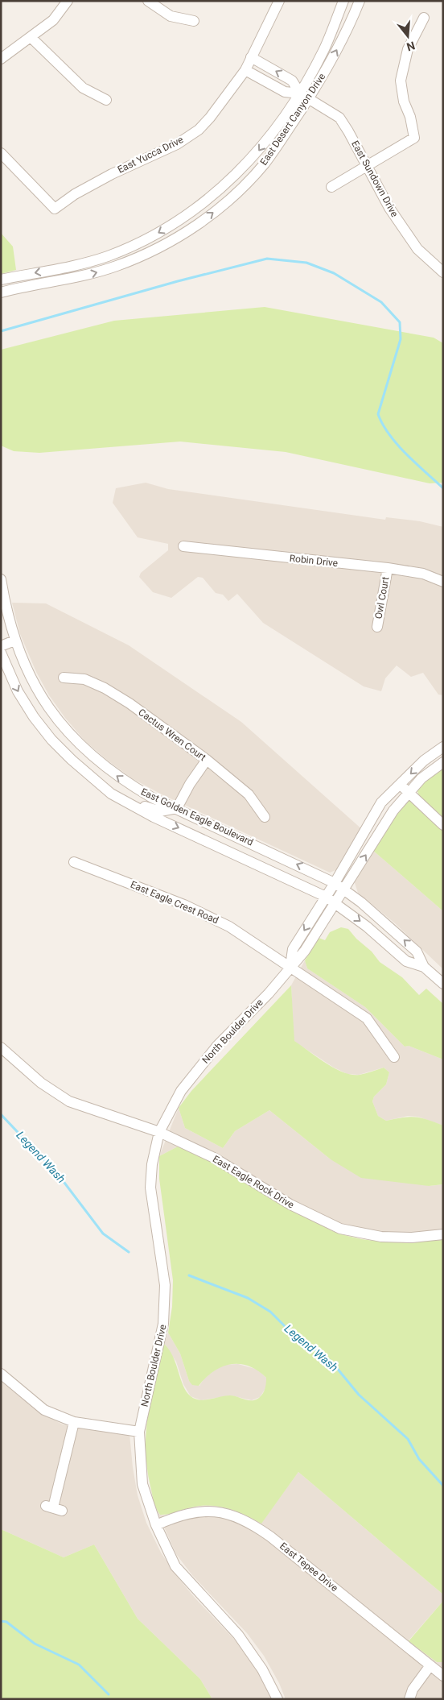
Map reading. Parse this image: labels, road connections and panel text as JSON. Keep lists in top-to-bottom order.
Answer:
{
  "streets": {
    "street": [
      "East Desert Canyon Drive",
      "East Yucca Drive",
      "East Sundown Drive",
      "Robin Drive",
      "Owl Court",
      "Cactus Wren Court",
      "East Golden Eagle Boulevard",
      "East Eagle Crest Road",
      "North Boulder Drive",
      "East Eagle Rock Drive",
      "East Tepee Drive"
    ]
  },
  "crossings": [
    ["East Desert Canyon Drive", "East Sundown Drive"],
    ["Robin Drive", "Owl Court"],
    ["East Golden Eagle Boulevard", "North Boulder Drive"],
    ["East Eagle Crest Road", "North Boulder Drive"],
    ["North Boulder Drive", "East Eagle Rock Drive"],
    ["North Boulder Drive", "East Tepee Drive"]
  ],
  "water": ["Legend Wash"],
  "north": "bottom"
}
